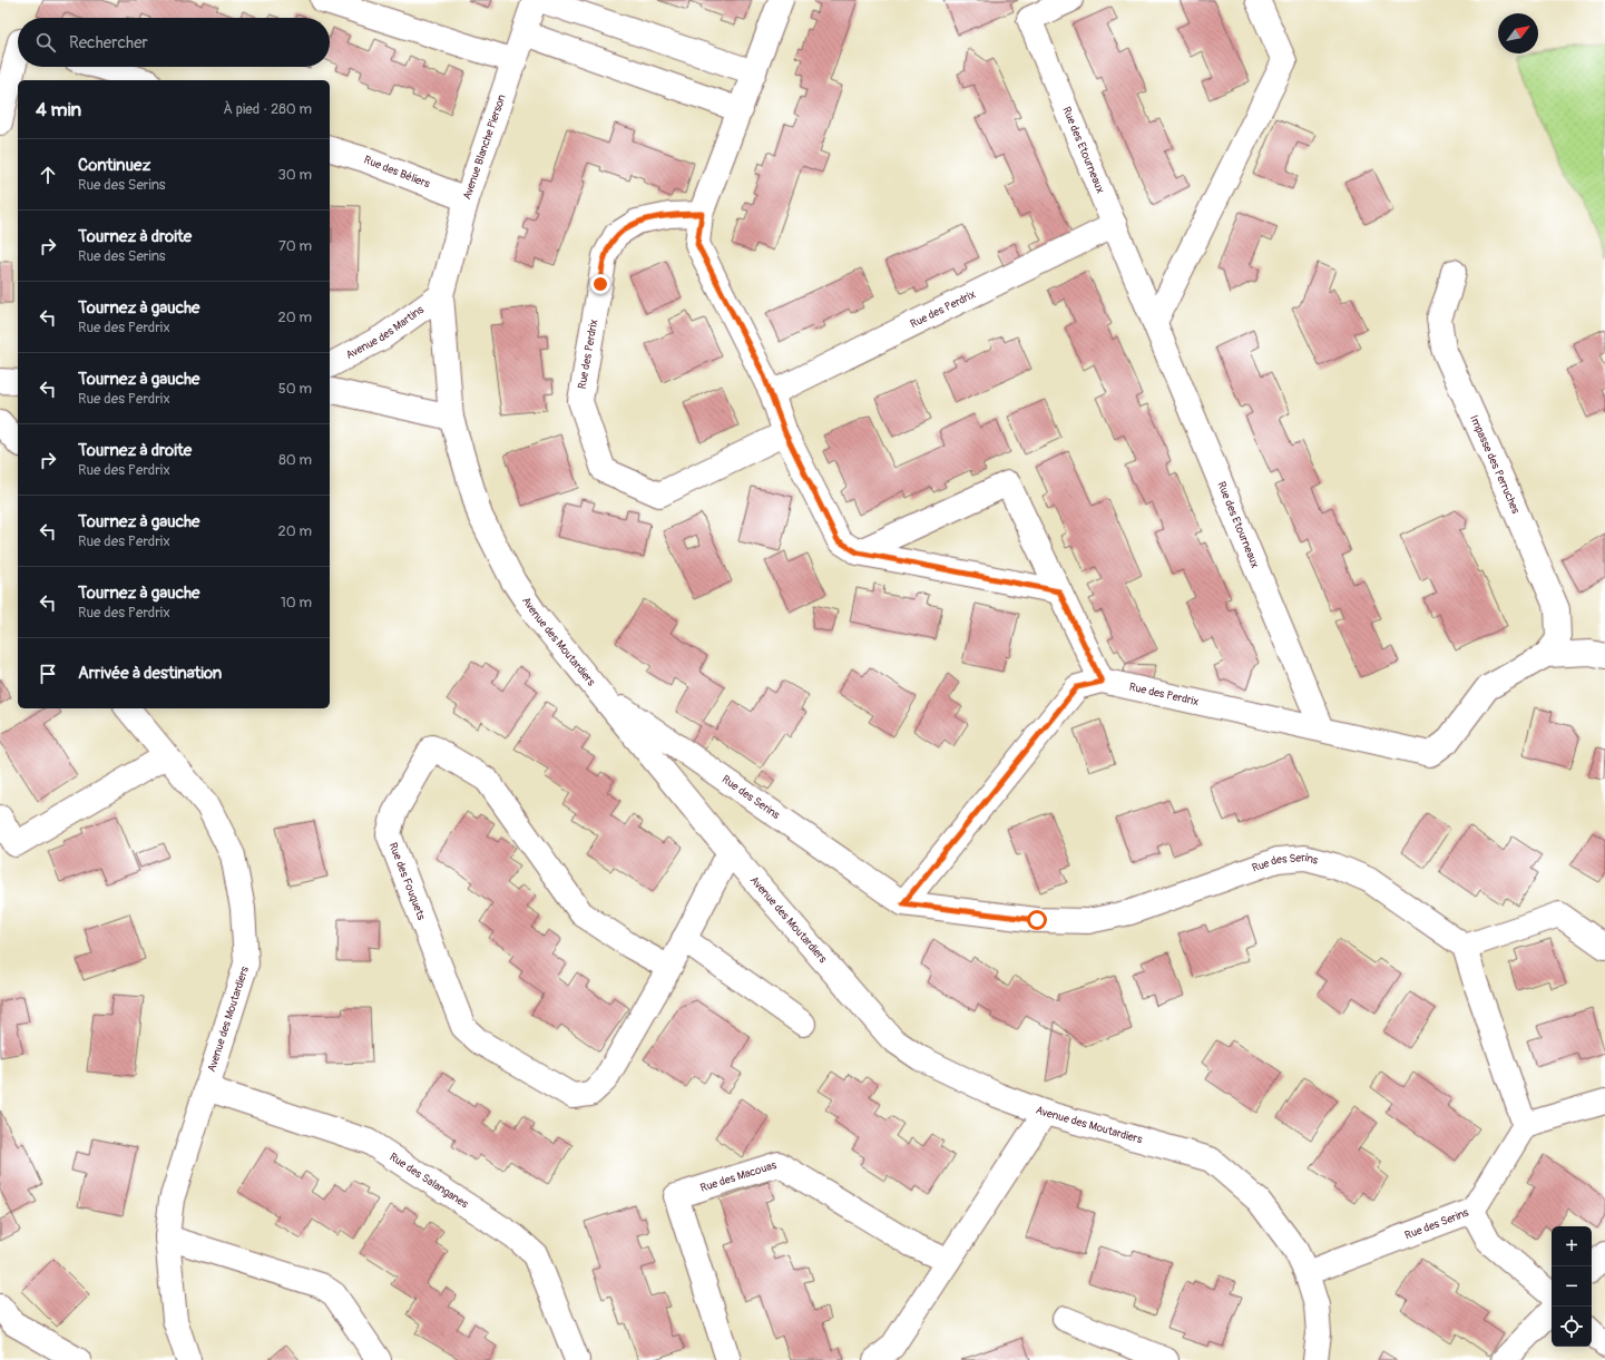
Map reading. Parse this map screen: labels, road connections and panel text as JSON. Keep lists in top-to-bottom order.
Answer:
{
  "streets": {
    "street": [
      "Avenue Blanche Pierson",
      "Rue des Etourneaux",
      "Rue des Béliers",
      "Rue des Perdrix",
      "Avenue des Martins",
      "Impasse des Perruches",
      "Avenue des Moutardiers",
      "Rue des Serins",
      "Rue des Fouquets",
      "Rue des Macouas",
      "Rue des Salanganes"
    ]
  },
  "crossings": [
    ["Avenue Blanche Pierson", "Rue des Béliers"],
    ["Avenue Blanche Pierson", "Avenue des Martins"],
    ["Avenue Blanche Pierson", "Avenue des Moutardiers"],
    ["Rue des Etourneaux", "Rue des Perdrix"],
    ["Rue des Etourneaux", "Impasse des Perruches"],
    ["Rue des Perdrix", "Impasse des Perruches"],
    ["Avenue des Moutardiers", "Rue des Serins"],
    ["Avenue des Moutardiers", "Rue des Fouquets"],
    ["Avenue des Moutardiers", "Rue des Salanganes"]
  ],
  "north": "top right",
  "page": {
    "search": "Rechercher",
    "heading": ["4 min", "À pied · 280 m"],
    "list": [
      ["Continuez", "Rue des Serins", "30 m"],
      ["Tournez à droite", "Rue des Serins", "70 m"],
      ["Tournez à gauche", "Rue des Perdrix", "20 m"],
      ["Tournez à gauche", "Rue des Perdrix", "50 m"],
      ["Tournez à droite", "Rue des Perdrix", "80 m"],
      ["Tournez à gauche", "Rue des Perdrix", "20 m"],
      ["Tournez à gauche", "Rue des Perdrix", "10 m"],
      "Arrivée à destination"
    ],
    "map_buttons": ["+", "−"]
  }
}
